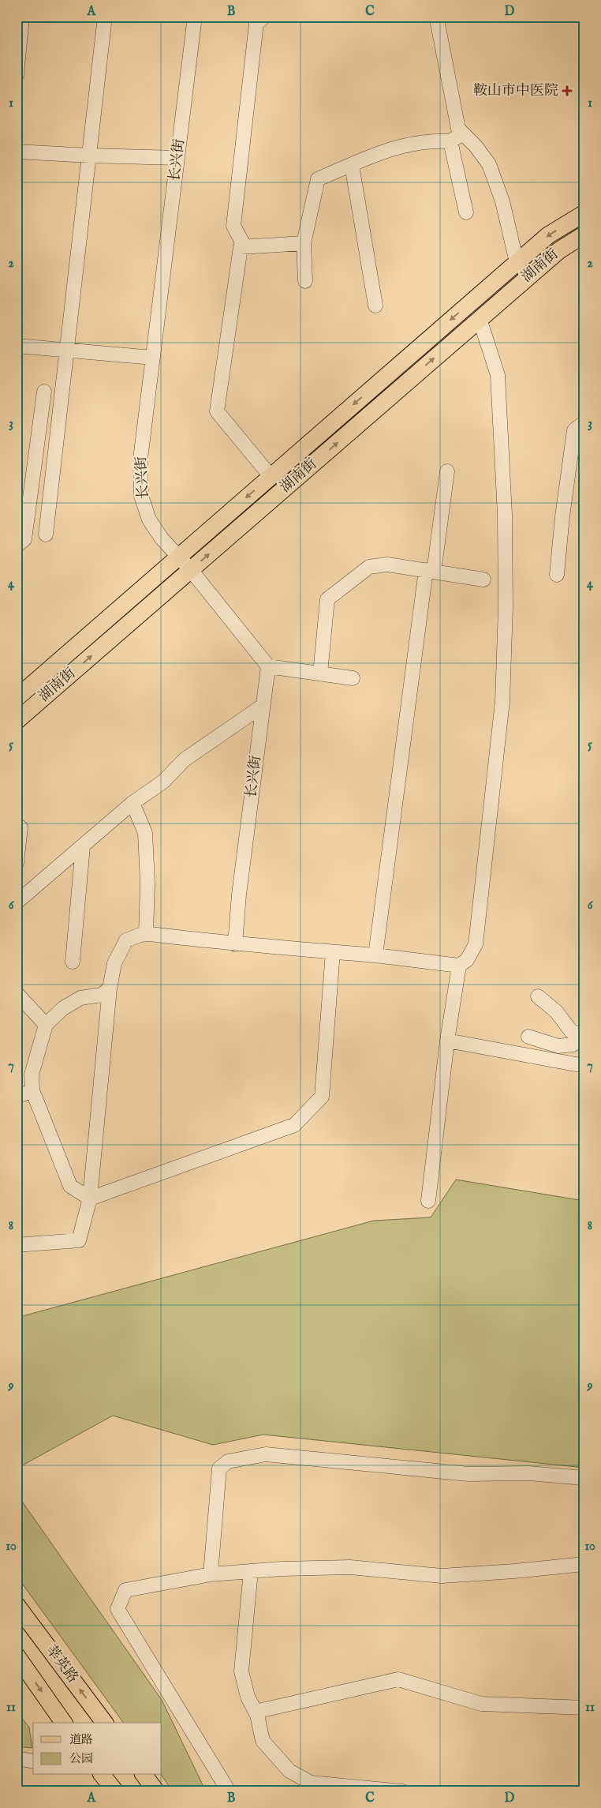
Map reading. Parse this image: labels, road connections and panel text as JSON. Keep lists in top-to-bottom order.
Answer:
{
  "streets": {
    "main road": ["湖南街", "莘英路"],
    "street": ["长兴街"]
  },
  "crossings": [
    ["长兴街", "湖南街"]
  ],
  "places": {
    "health": ["鞍山市中医院"]
  },
  "legend": ["道路", "公园"],
  "grid": {
    "columns": [
      "A",
      "B",
      "C",
      "D"
    ],
    "rows": [
      "1",
      "2",
      "3",
      "4",
      "5",
      "6",
      "7",
      "8",
      "9",
      "10",
      "11"
    ]
  }
}
